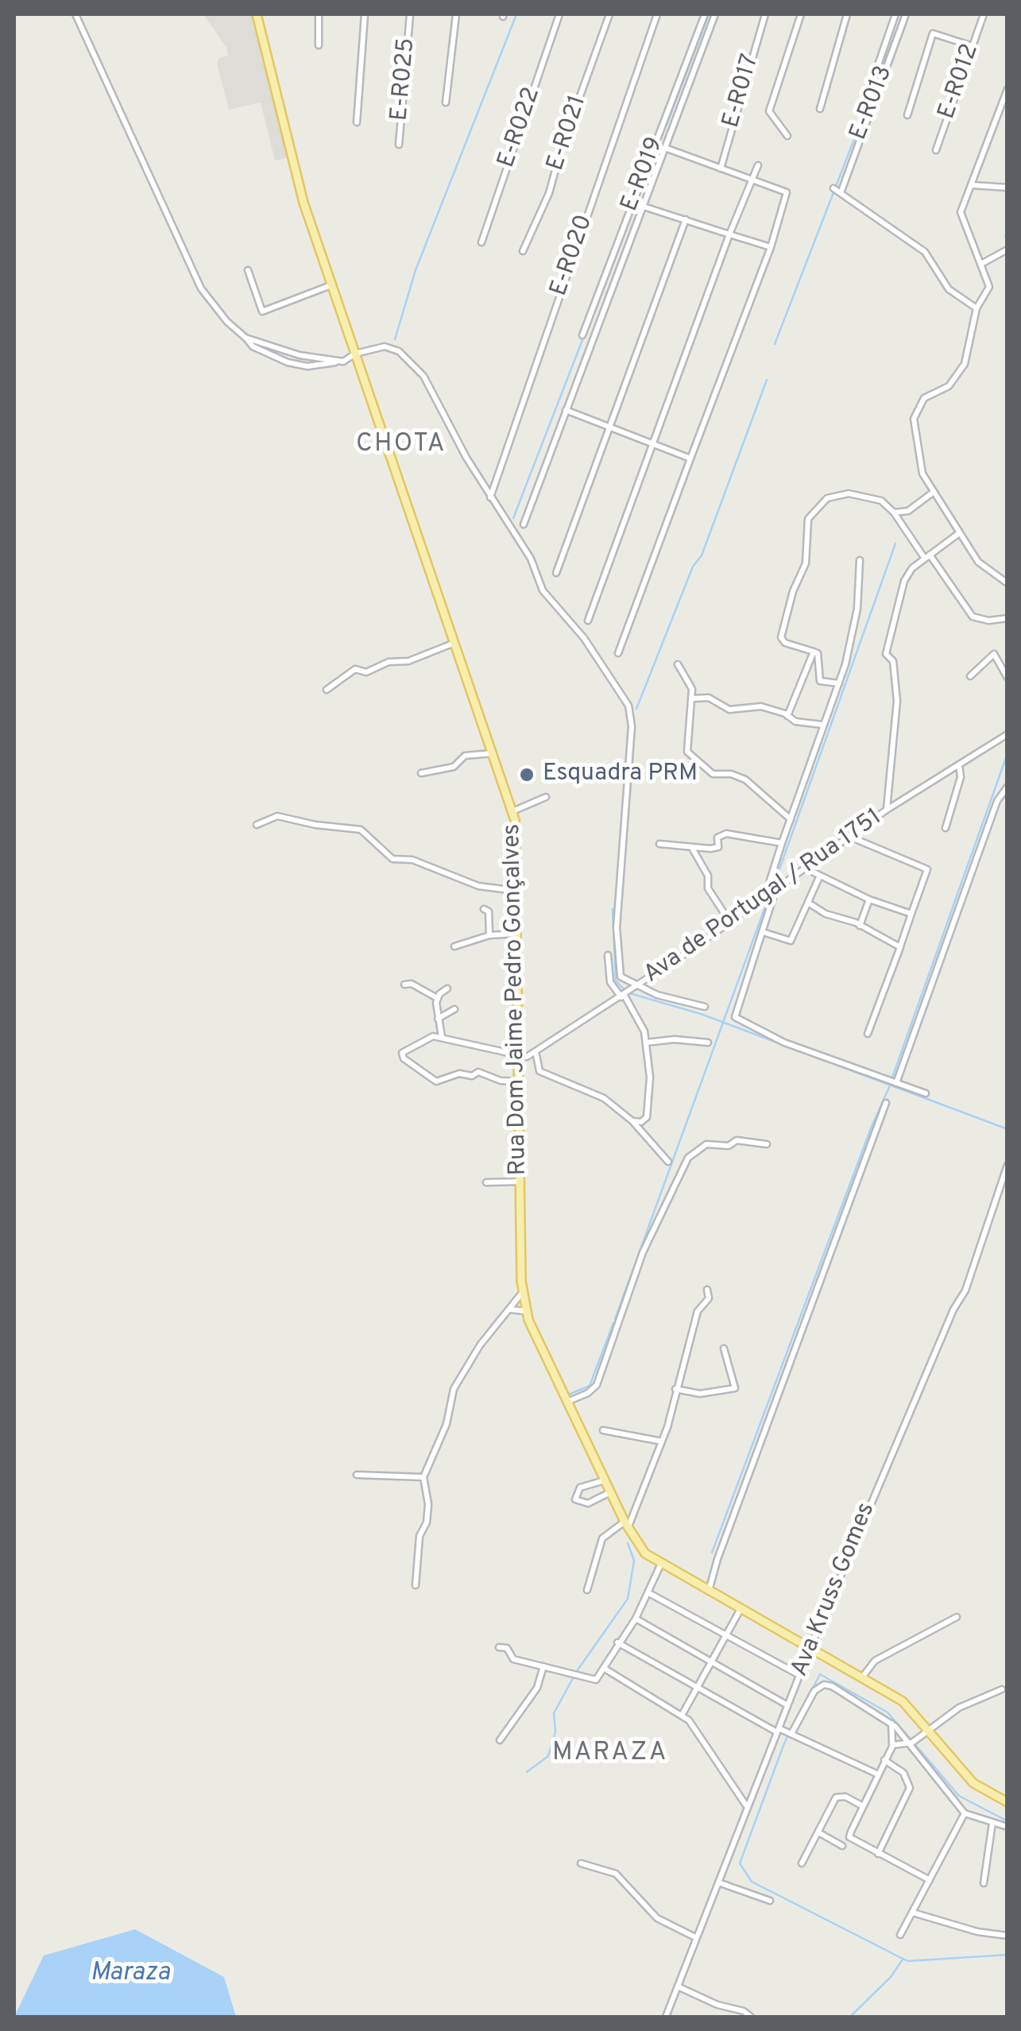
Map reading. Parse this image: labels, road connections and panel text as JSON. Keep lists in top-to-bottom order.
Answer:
{
  "streets": {
    "main road": ["Rua Dom Jaime Pedro Gonçalves"],
    "street": [
      "E-R025",
      "E-R012",
      "E-R017",
      "E-R013",
      "E-R022",
      "E-R021",
      "E-R019",
      "E-R020",
      "Ava de Portugal / Rua 1751",
      "Ava Kruss Gomes"
    ]
  },
  "crossings": [
    ["Ava de Portugal / Rua 1751", "Rua Dom Jaime Pedro Gonçalves"],
    ["Rua Dom Jaime Pedro Gonçalves", "Ava Kruss Gomes"]
  ],
  "districts": ["CHOTA", "MARAZA"],
  "water": ["Maraza"],
  "places": ["Esquadra PRM"]
}
